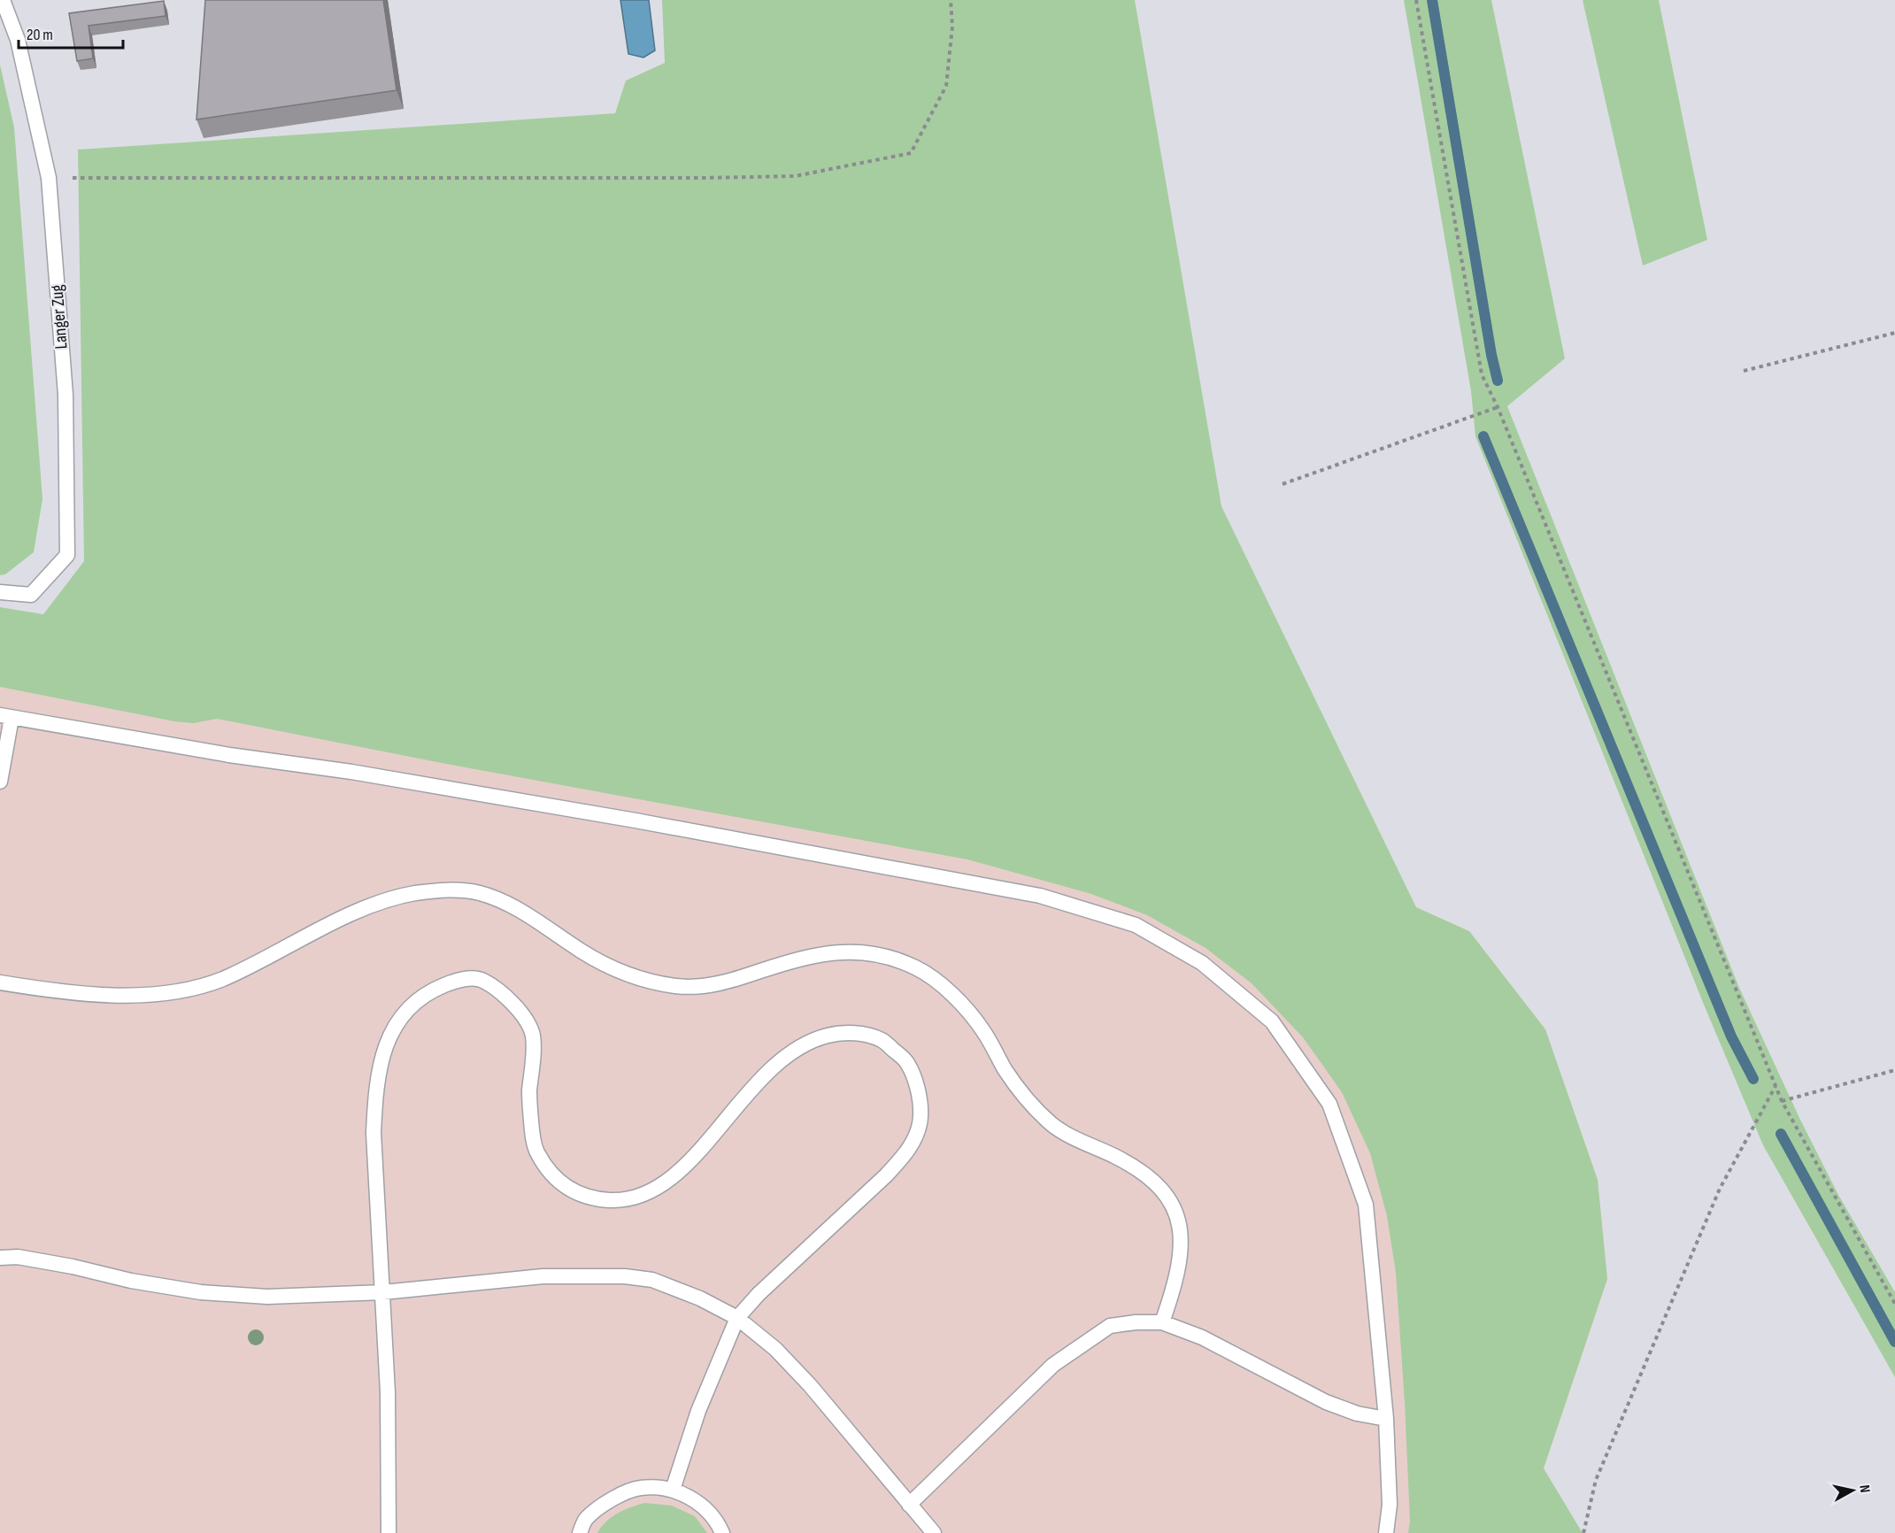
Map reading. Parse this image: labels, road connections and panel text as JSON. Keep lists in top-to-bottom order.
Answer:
{
  "streets": {
    "lane": ["Langer Zug"]
  },
  "scale_bar": "20 m",
  "north": "right"
}
